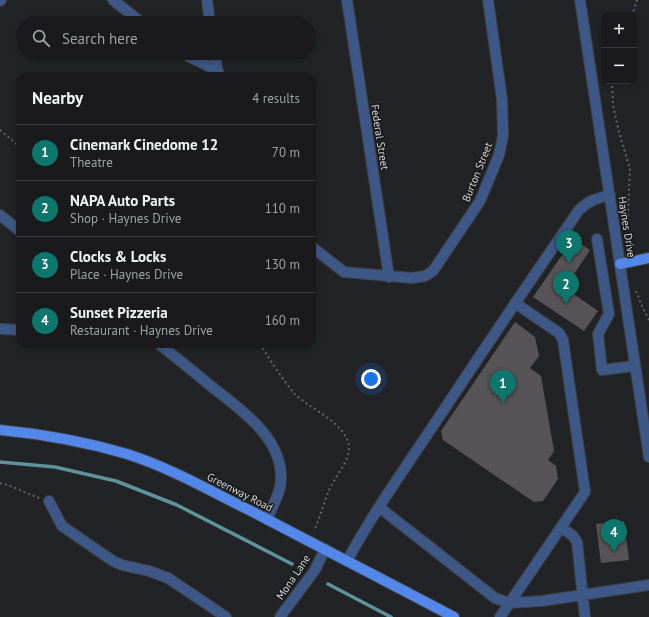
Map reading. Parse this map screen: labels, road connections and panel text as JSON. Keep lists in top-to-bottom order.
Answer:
{
  "streets": {
    "main road": ["Greenway Road"],
    "street": [
      "Federal Street",
      "Burton Street",
      "Haynes Drive",
      "Mona Lane"
    ]
  },
  "crossings": [
    ["Federal Street", "Burton Street"],
    ["Greenway Road", "Mona Lane"]
  ],
  "page": {
    "map_buttons": ["+", "−"],
    "search": "Search here",
    "heading": ["Nearby", "4 results"],
    "list": [
      {
        "mark": "1",
        "name": "Cinemark Cinedome 12",
        "note": "Theatre",
        "value": "70 m"
      },
      {
        "mark": "2",
        "name": "NAPA Auto Parts",
        "note": "Shop · Haynes Drive",
        "value": "110 m"
      },
      {
        "mark": "3",
        "name": "Clocks & Locks",
        "note": "Place · Haynes Drive",
        "value": "130 m"
      },
      {
        "mark": "4",
        "name": "Sunset Pizzeria",
        "note": "Restaurant · Haynes Drive",
        "value": "160 m"
      }
    ],
    "pins": [
      "3",
      "2",
      "1",
      "4"
    ]
  }
}
